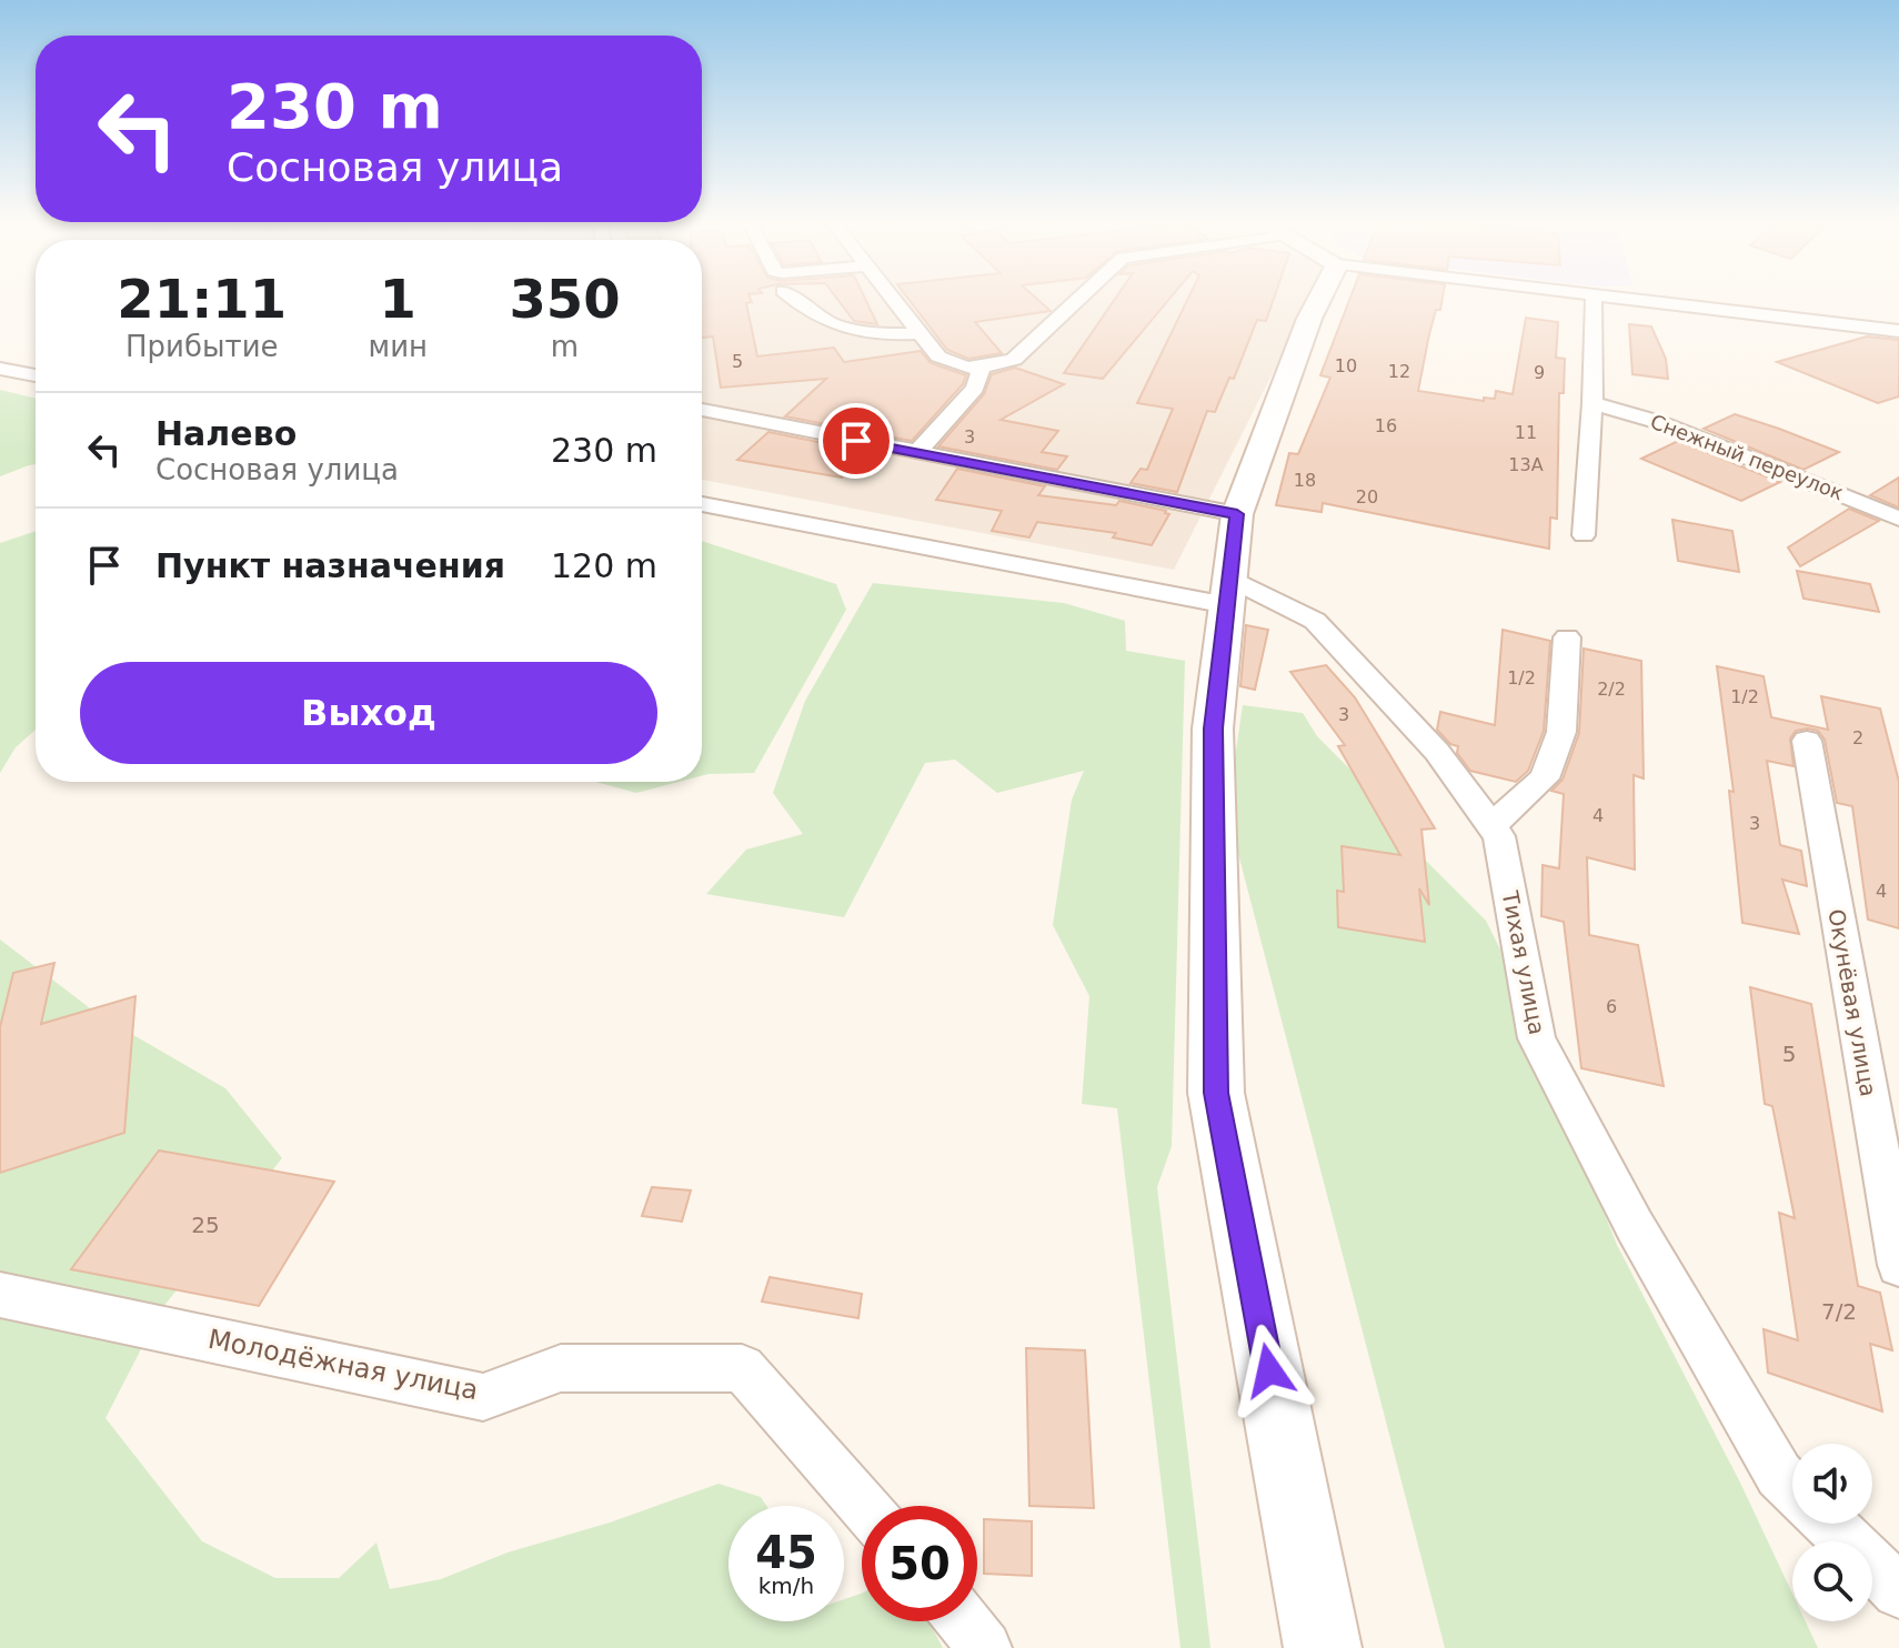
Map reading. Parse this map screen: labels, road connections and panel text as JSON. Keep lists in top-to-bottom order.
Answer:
{
  "streets": {
    "street": [
      "Снежный переулок",
      "Тихая улица",
      "Окунёвая улица",
      "Молодёжная улица"
    ]
  },
  "house_numbers": [
    "5",
    "10",
    "12",
    "9",
    "16",
    "11",
    "3",
    "13А",
    "18",
    "20",
    "1/2",
    "2/2",
    "1/2",
    "3",
    "2",
    "4",
    "3",
    "4",
    "6",
    "5",
    "25",
    "7/2"
  ],
  "page": {
    "turn": ["230 m", "Сосновая улица"],
    "eta": [
      "21:11",
      "Прибытие",
      "1",
      "мин",
      "350",
      "m"
    ],
    "list": [
      {
        "name": "Налево",
        "note": "Сосновая улица",
        "value": "230 m"
      },
      {
        "name": "Пункт назначения",
        "value": "120 m"
      }
    ],
    "buttons": "Выход",
    "speed": "45 km/h",
    "limit": "50"
  }
}
